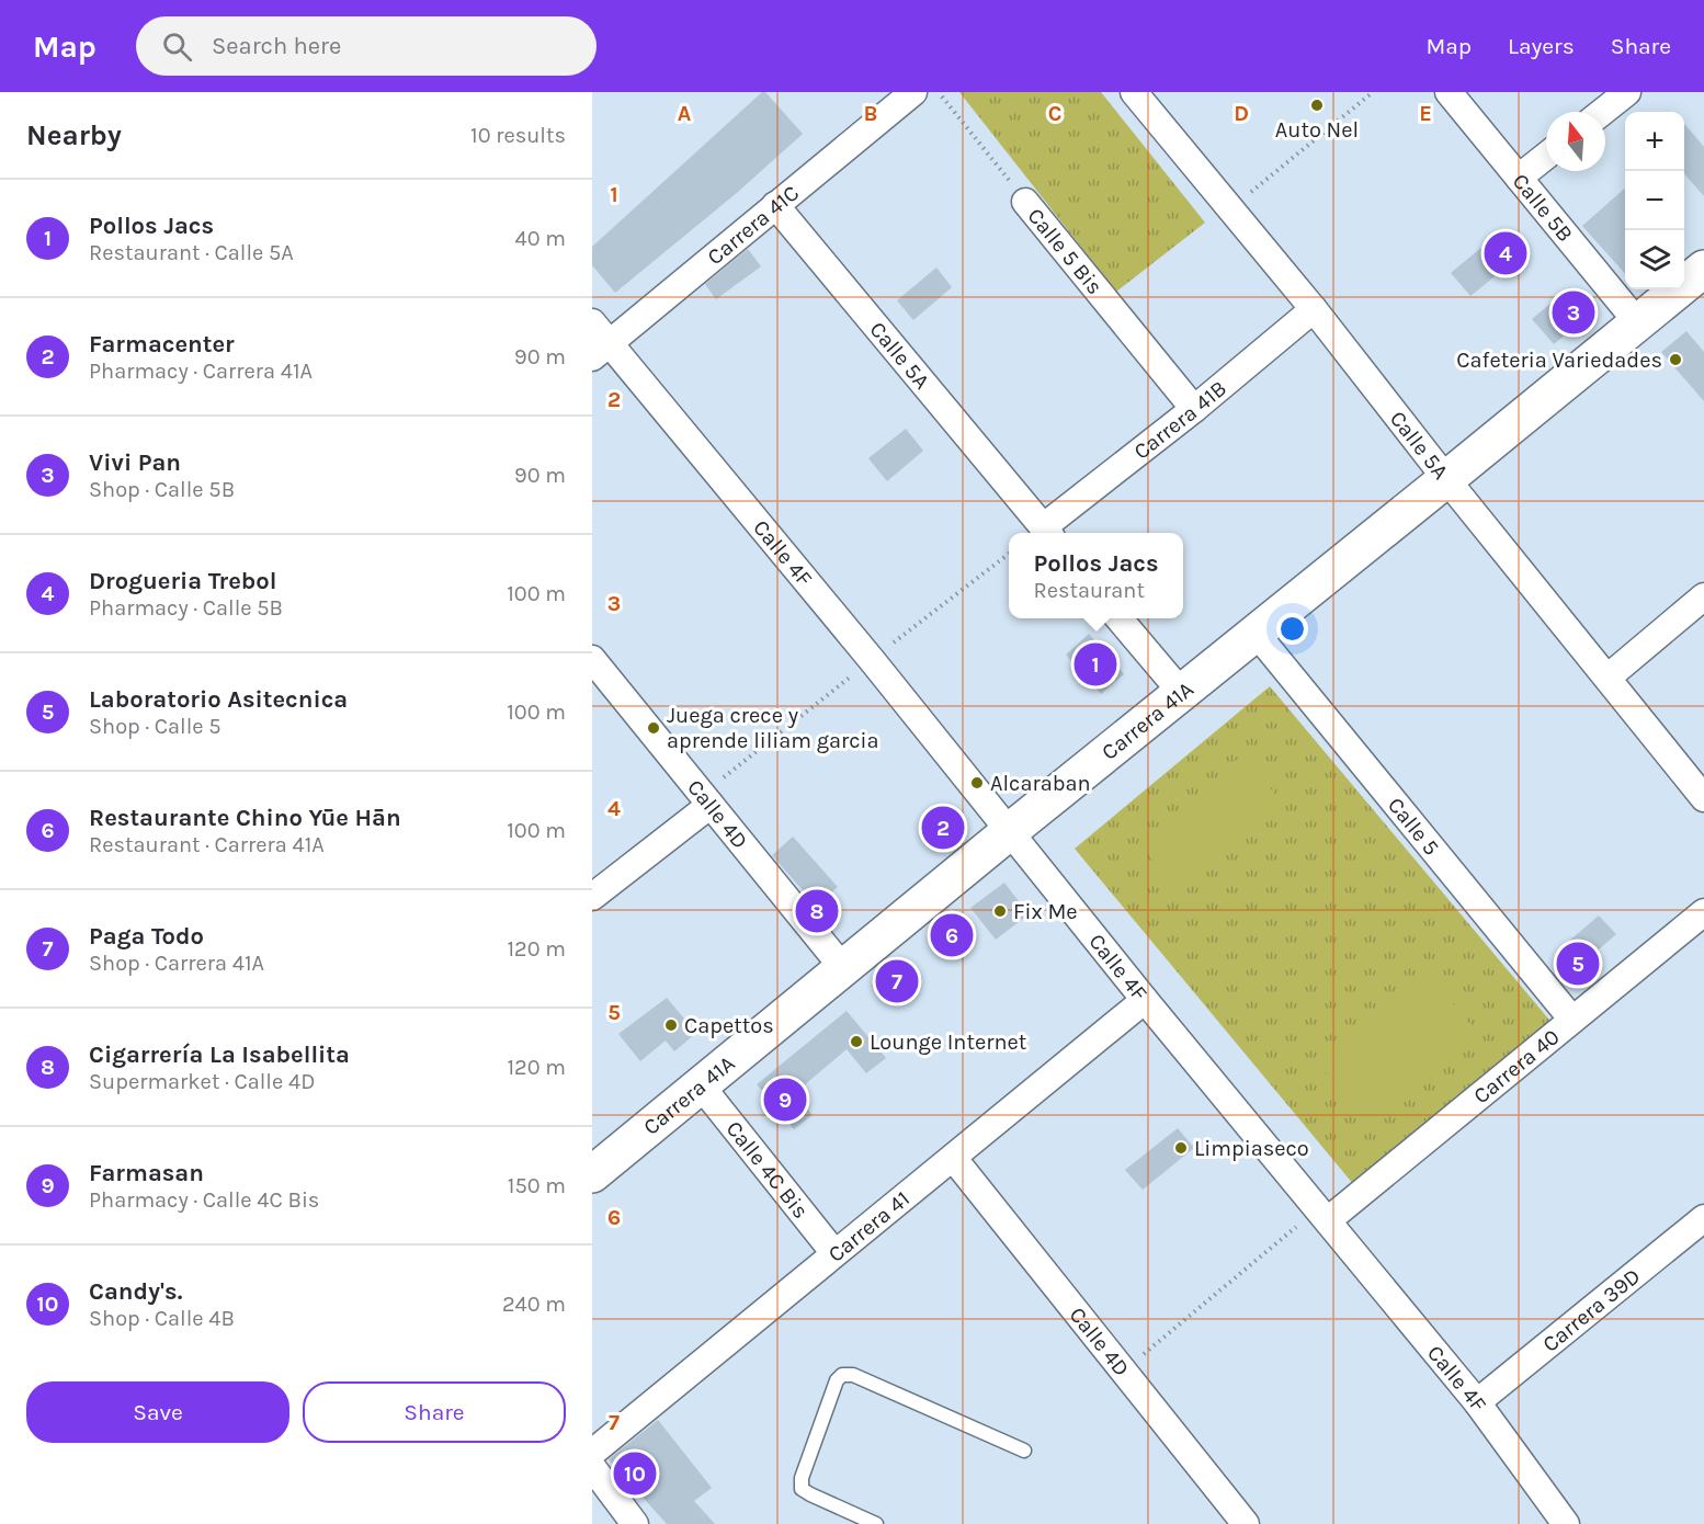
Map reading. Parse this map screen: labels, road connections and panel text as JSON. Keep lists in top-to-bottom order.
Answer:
{
  "streets": {
    "street": [
      "Calle 5B",
      "Carrera 41C",
      "Calle 5 Bis",
      "Calle 5A",
      "Carrera 41B",
      "Calle 4F",
      "Carrera 41A",
      "Calle 4D",
      "Calle 5",
      "Carrera 40",
      "Calle 4C Bis",
      "Carrera 41",
      "Carrera 39D"
    ]
  },
  "crossings": [
    ["Calle 5B", "Carrera 41A"],
    ["Carrera 41C", "Calle 5A"],
    ["Carrera 41C", "Calle 4F"],
    ["Calle 5 Bis", "Carrera 41B"],
    ["Calle 5A", "Carrera 41B"],
    ["Calle 5A", "Carrera 41A"],
    ["Calle 4F", "Carrera 41A"],
    ["Calle 4F", "Carrera 40"],
    ["Calle 4F", "Carrera 41"],
    ["Calle 4F", "Carrera 39D"],
    ["Carrera 41A", "Calle 4D"],
    ["Carrera 41A", "Calle 5"],
    ["Carrera 41A", "Calle 4C Bis"],
    ["Calle 4D", "Carrera 41"],
    ["Calle 5", "Carrera 40"],
    ["Calle 4C Bis", "Carrera 41"]
  ],
  "places": [
    "Auto Nel",
    "Cafeteria Variedades",
    "Juega crece y aprende liliam garcia",
    "Alcaraban",
    "Fix Me",
    "Capettos",
    "Lounge Internet",
    "Limpiaseco"
  ],
  "north": "top",
  "page": {
    "header": "Map",
    "search": "Search here",
    "nav": ["Map", "Layers", "Share"],
    "heading": ["Nearby", "10 results"],
    "map_buttons": ["+", "−"],
    "list": [
      {
        "mark": "1",
        "name": "Pollos Jacs",
        "note": "Restaurant · Calle 5A",
        "value": "40 m"
      },
      {
        "mark": "2",
        "name": "Farmacenter",
        "note": "Pharmacy · Carrera 41A",
        "value": "90 m"
      },
      {
        "mark": "3",
        "name": "Vivi Pan",
        "note": "Shop · Calle 5B",
        "value": "90 m"
      },
      {
        "mark": "4",
        "name": "Drogueria Trebol",
        "note": "Pharmacy · Calle 5B",
        "value": "100 m"
      },
      {
        "mark": "5",
        "name": "Laboratorio Asitecnica",
        "note": "Shop · Calle 5",
        "value": "100 m"
      },
      {
        "mark": "6",
        "name": "Restaurante Chino Yūe Hān",
        "note": "Restaurant · Carrera 41A",
        "value": "100 m"
      },
      {
        "mark": "7",
        "name": "Paga Todo",
        "note": "Shop · Carrera 41A",
        "value": "120 m"
      },
      {
        "mark": "8",
        "name": "Cigarrería La Isabellita",
        "note": "Supermarket · Calle 4D",
        "value": "120 m"
      },
      {
        "mark": "9",
        "name": "Farmasan",
        "note": "Pharmacy · Calle 4C Bis",
        "value": "150 m"
      },
      {
        "mark": "10",
        "name": "Candy's.",
        "note": "Shop · Calle 4B",
        "value": "240 m"
      }
    ],
    "pins": [
      "4",
      "3",
      "1",
      "2",
      "8",
      "6",
      "5",
      "7",
      "9",
      "10"
    ],
    "popup": ["Pollos Jacs", "Restaurant"],
    "buttons": ["Save", "Share"]
  },
  "grid": {
    "columns": [
      "A",
      "B",
      "C",
      "D",
      "E"
    ],
    "rows": [
      "1",
      "2",
      "3",
      "4",
      "5",
      "6",
      "7"
    ]
  }
}
